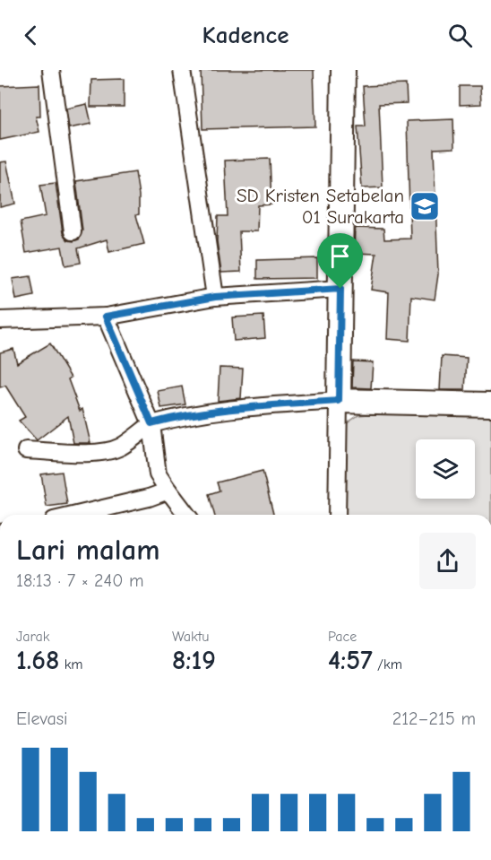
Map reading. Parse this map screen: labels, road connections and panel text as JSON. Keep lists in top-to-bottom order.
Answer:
{
  "places": {
    "school or university": ["SD Kristen Setabelan 01 Surakarta"]
  },
  "page": {
    "header": "Kadence",
    "heading": ["Lari malam", "18:13 · 7 × 240 m"],
    "stats": [
      ["Jarak", "1.68 km"],
      ["Waktu", "8:19"],
      ["Pace", "4:57 /km"]
    ],
    "chart": ["Elevasi", "212–215 m"]
  }
}
